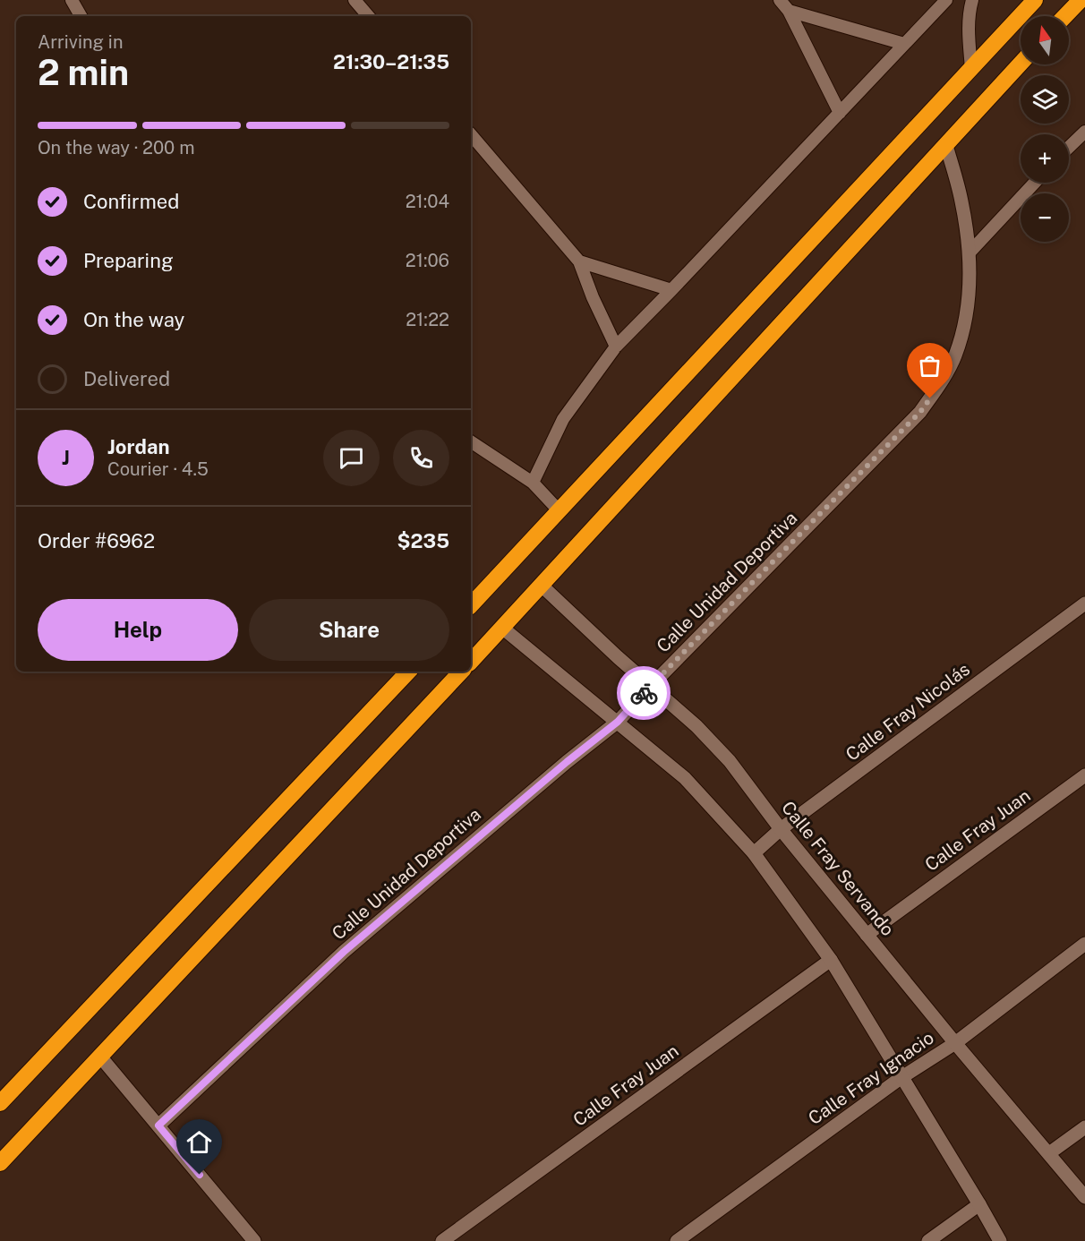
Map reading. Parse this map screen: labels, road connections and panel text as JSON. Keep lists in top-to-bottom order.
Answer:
{
  "streets": {
    "street": [
      "Calle Unidad Deportiva",
      "Calle Fray Nicolás",
      "Calle Fray Juan",
      "Calle Fray Servando",
      "Calle Fray Ignacio"
    ]
  },
  "crossings": [
    ["Calle Unidad Deportiva", "Calle Fray Servando"],
    ["Calle Fray Nicolás", "Calle Fray Servando"],
    ["Calle Fray Juan", "Calle Fray Servando"],
    ["Calle Fray Servando", "Calle Fray Ignacio"]
  ],
  "north": "top",
  "page": {
    "map_buttons": ["+", "−"],
    "heading": ["2 min", "Arriving in", "21:30–21:35"],
    "panel": [
      "Jordan",
      "Courier · 4.5",
      "Order #6962",
      "$235"
    ],
    "bar": "On the way · 200 m",
    "list": [
      ["Confirmed", "21:04"],
      ["Preparing", "21:06"],
      ["On the way", "21:22"],
      "Delivered"
    ],
    "round": "J",
    "buttons": ["Help", "Share"]
  }
}
